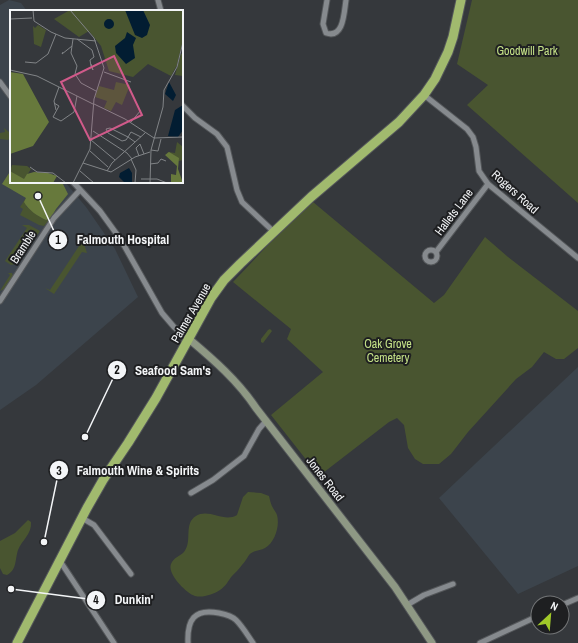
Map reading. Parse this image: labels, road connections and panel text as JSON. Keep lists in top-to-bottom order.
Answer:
{
  "streets": {
    "highway": ["Palmer Avenue"],
    "main road": ["Jones Road"],
    "street": ["Rogers Road", "Hallets Lane", "Bramble"]
  },
  "crossings": [
    ["Rogers Road", "Hallets Lane"],
    ["Rogers Road", "Palmer Avenue"],
    ["Palmer Avenue", "Jones Road"]
  ],
  "parks": ["Goodwill Park", "Oak Grove Cemetery"],
  "places": [
    "Falmouth Hospital",
    "Seafood Sam's",
    "Falmouth Wine & Spirits",
    "Dunkin'"
  ],
  "north": "top right"
}
